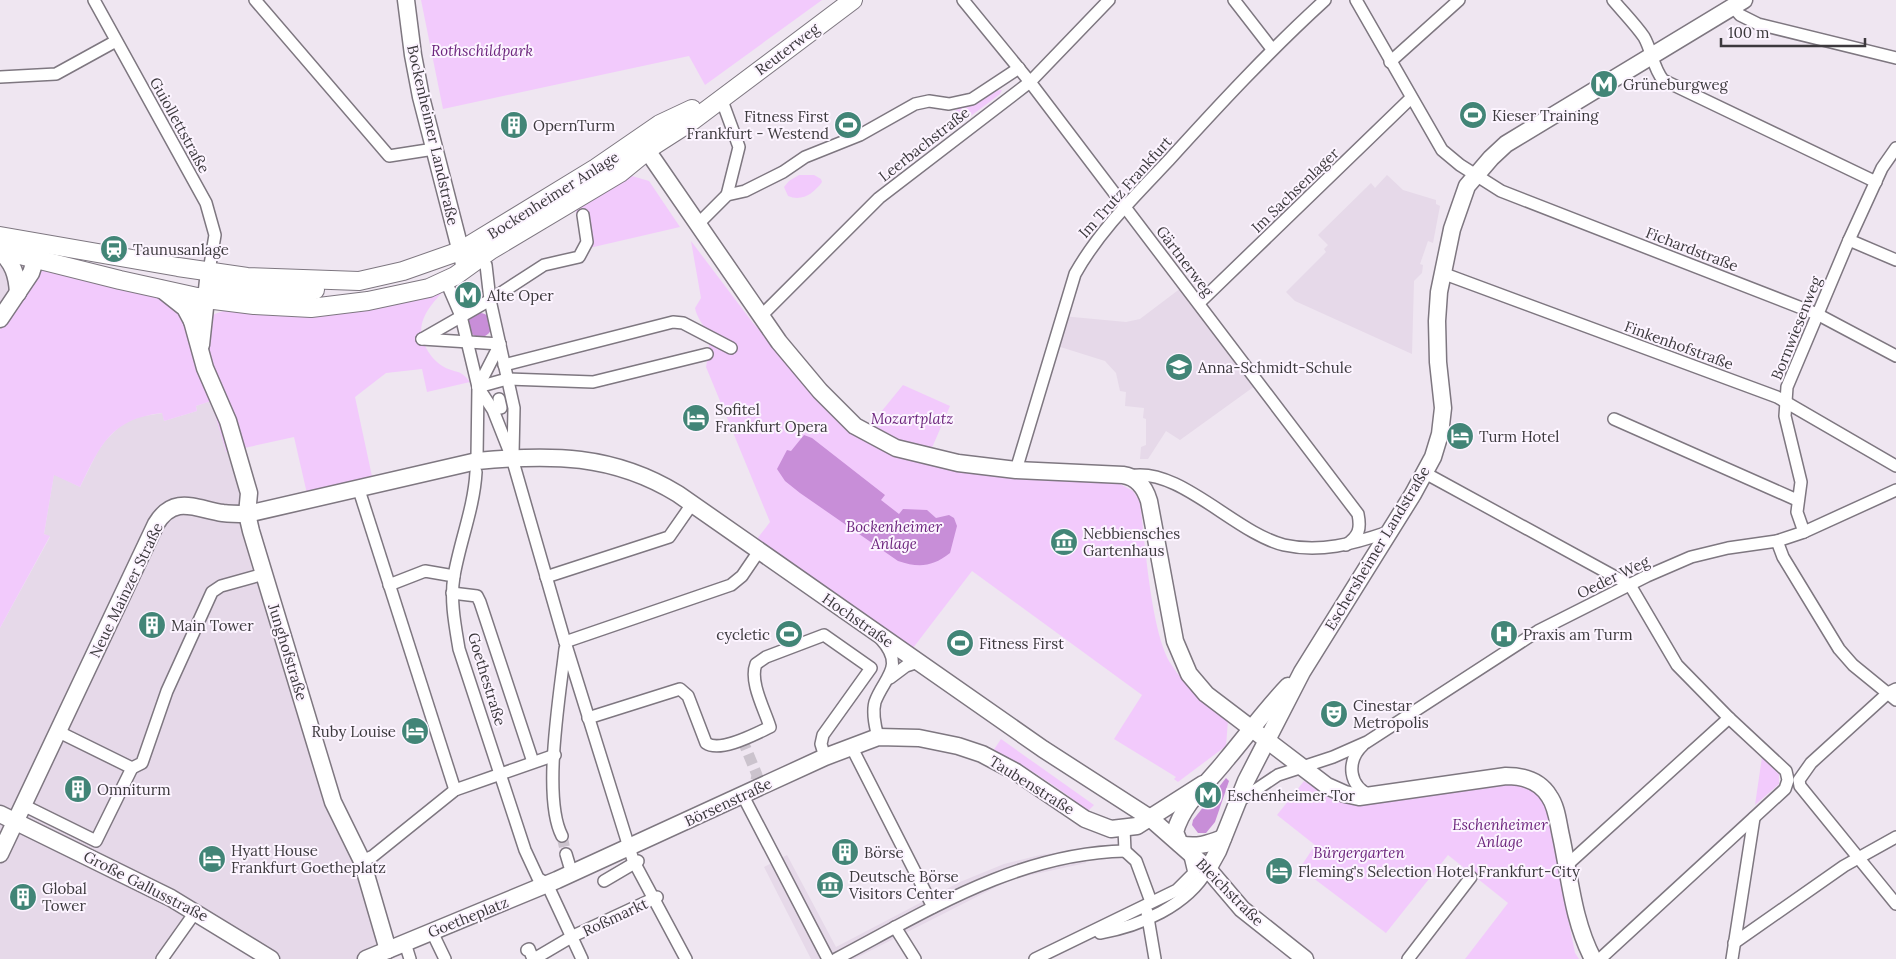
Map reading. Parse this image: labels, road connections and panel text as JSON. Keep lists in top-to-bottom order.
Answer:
{
  "streets": {
    "main road": [
      "Reuterweg",
      "Bockenheimer Landstraße",
      "Bockenheimer Anlage",
      "Eschersheimer Landstraße",
      "Neue Mainzer Straße",
      "Hochstraße",
      "Junghofstraße",
      "Taubenstraße",
      "Börsenstraße",
      "Große Gallusstraße",
      "Bleichstraße",
      "Goetheplatz"
    ],
    "street": [
      "Guiollettstraße",
      "Leerbachstraße",
      "Im Trutz Frankfurt",
      "Im Sachsenlager",
      "Fichardstraße",
      "Gärtnerweg",
      "Bornwiesenweg",
      "Finkenhofstraße",
      "Oeder Weg",
      "Goethestraße",
      "Roßmarkt"
    ]
  },
  "crossings": [
    ["Reuterweg", "Bockenheimer Anlage"],
    ["Bockenheimer Landstraße", "Bockenheimer Anlage"],
    ["Leerbachstraße", "Gärtnerweg"],
    ["Im Trutz Frankfurt", "Gärtnerweg"],
    ["Im Sachsenlager", "Gärtnerweg"],
    ["Fichardstraße", "Bornwiesenweg"],
    ["Fichardstraße", "Eschersheimer Landstraße"],
    ["Bornwiesenweg", "Finkenhofstraße"],
    ["Bornwiesenweg", "Oeder Weg"],
    ["Finkenhofstraße", "Eschersheimer Landstraße"],
    ["Neue Mainzer Straße", "Hochstraße"],
    ["Neue Mainzer Straße", "Junghofstraße"],
    ["Neue Mainzer Straße", "Große Gallusstraße"],
    ["Hochstraße", "Bleichstraße"],
    ["Junghofstraße", "Goetheplatz"],
    ["Goethestraße", "Goetheplatz"],
    ["Goethestraße", "Roßmarkt"],
    ["Taubenstraße", "Börsenstraße"],
    ["Börsenstraße", "Goetheplatz"],
    ["Goetheplatz", "Roßmarkt"]
  ],
  "parks": [
    "Rothschildpark",
    "Mozartplatz",
    "Bockenheimer Anlage",
    "Eschenheimer Anlage",
    "Bürgergarten"
  ],
  "places": {
    "metro station": ["Grüneburgweg", "Alte Oper", "Eschenheimer Tor"],
    "sports": [
      "Kieser Training",
      "Fitness First Frankfurt - Westend",
      "cycletic",
      "Fitness First"
    ],
    "building": [
      "OpernTurm",
      "Main Tower",
      "Omniturm",
      "Börse",
      "Global Tower"
    ],
    "station": ["Taunusanlage"],
    "school or university": ["Anna-Schmidt-Schule"],
    "hotel": [
      "Sofitel Frankfurt Opera",
      "Turm Hotel",
      "Ruby Louise",
      "Hyatt House Frankfurt Goetheplatz",
      "Fleming's Selection Hotel Frankfurt-City"
    ],
    "museum": ["Nebbiensches Gartenhaus", "Deutsche Börse Visitors Center"],
    "hospital": ["Praxis am Turm"],
    "theatre": ["Cinestar Metropolis"]
  },
  "scale_bar": "100 m"
}
